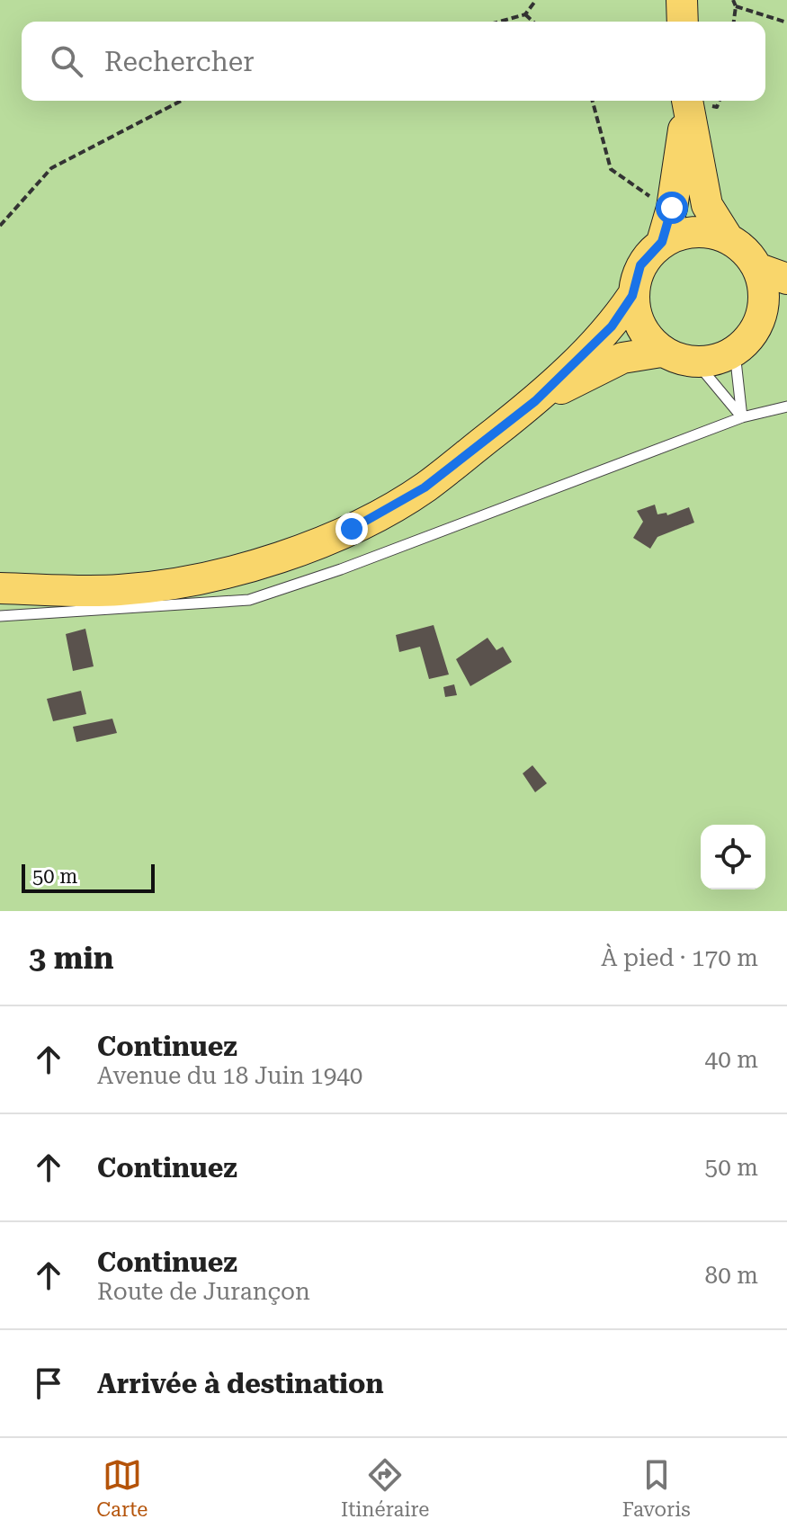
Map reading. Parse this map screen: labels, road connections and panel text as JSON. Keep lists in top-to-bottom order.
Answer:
{
  "scale_bar": "50 m",
  "page": {
    "search": "Rechercher",
    "scale": "50 m",
    "heading": ["3 min", "À pied · 170 m"],
    "list": [
      ["Continuez", "Avenue du 18 Juin 1940", "40 m"],
      ["Continuez", "50 m"],
      ["Continuez", "Route de Jurançon", "80 m"],
      "Arrivée à destination"
    ],
    "nav": ["Carte", "Itinéraire", "Favoris"]
  }
}
